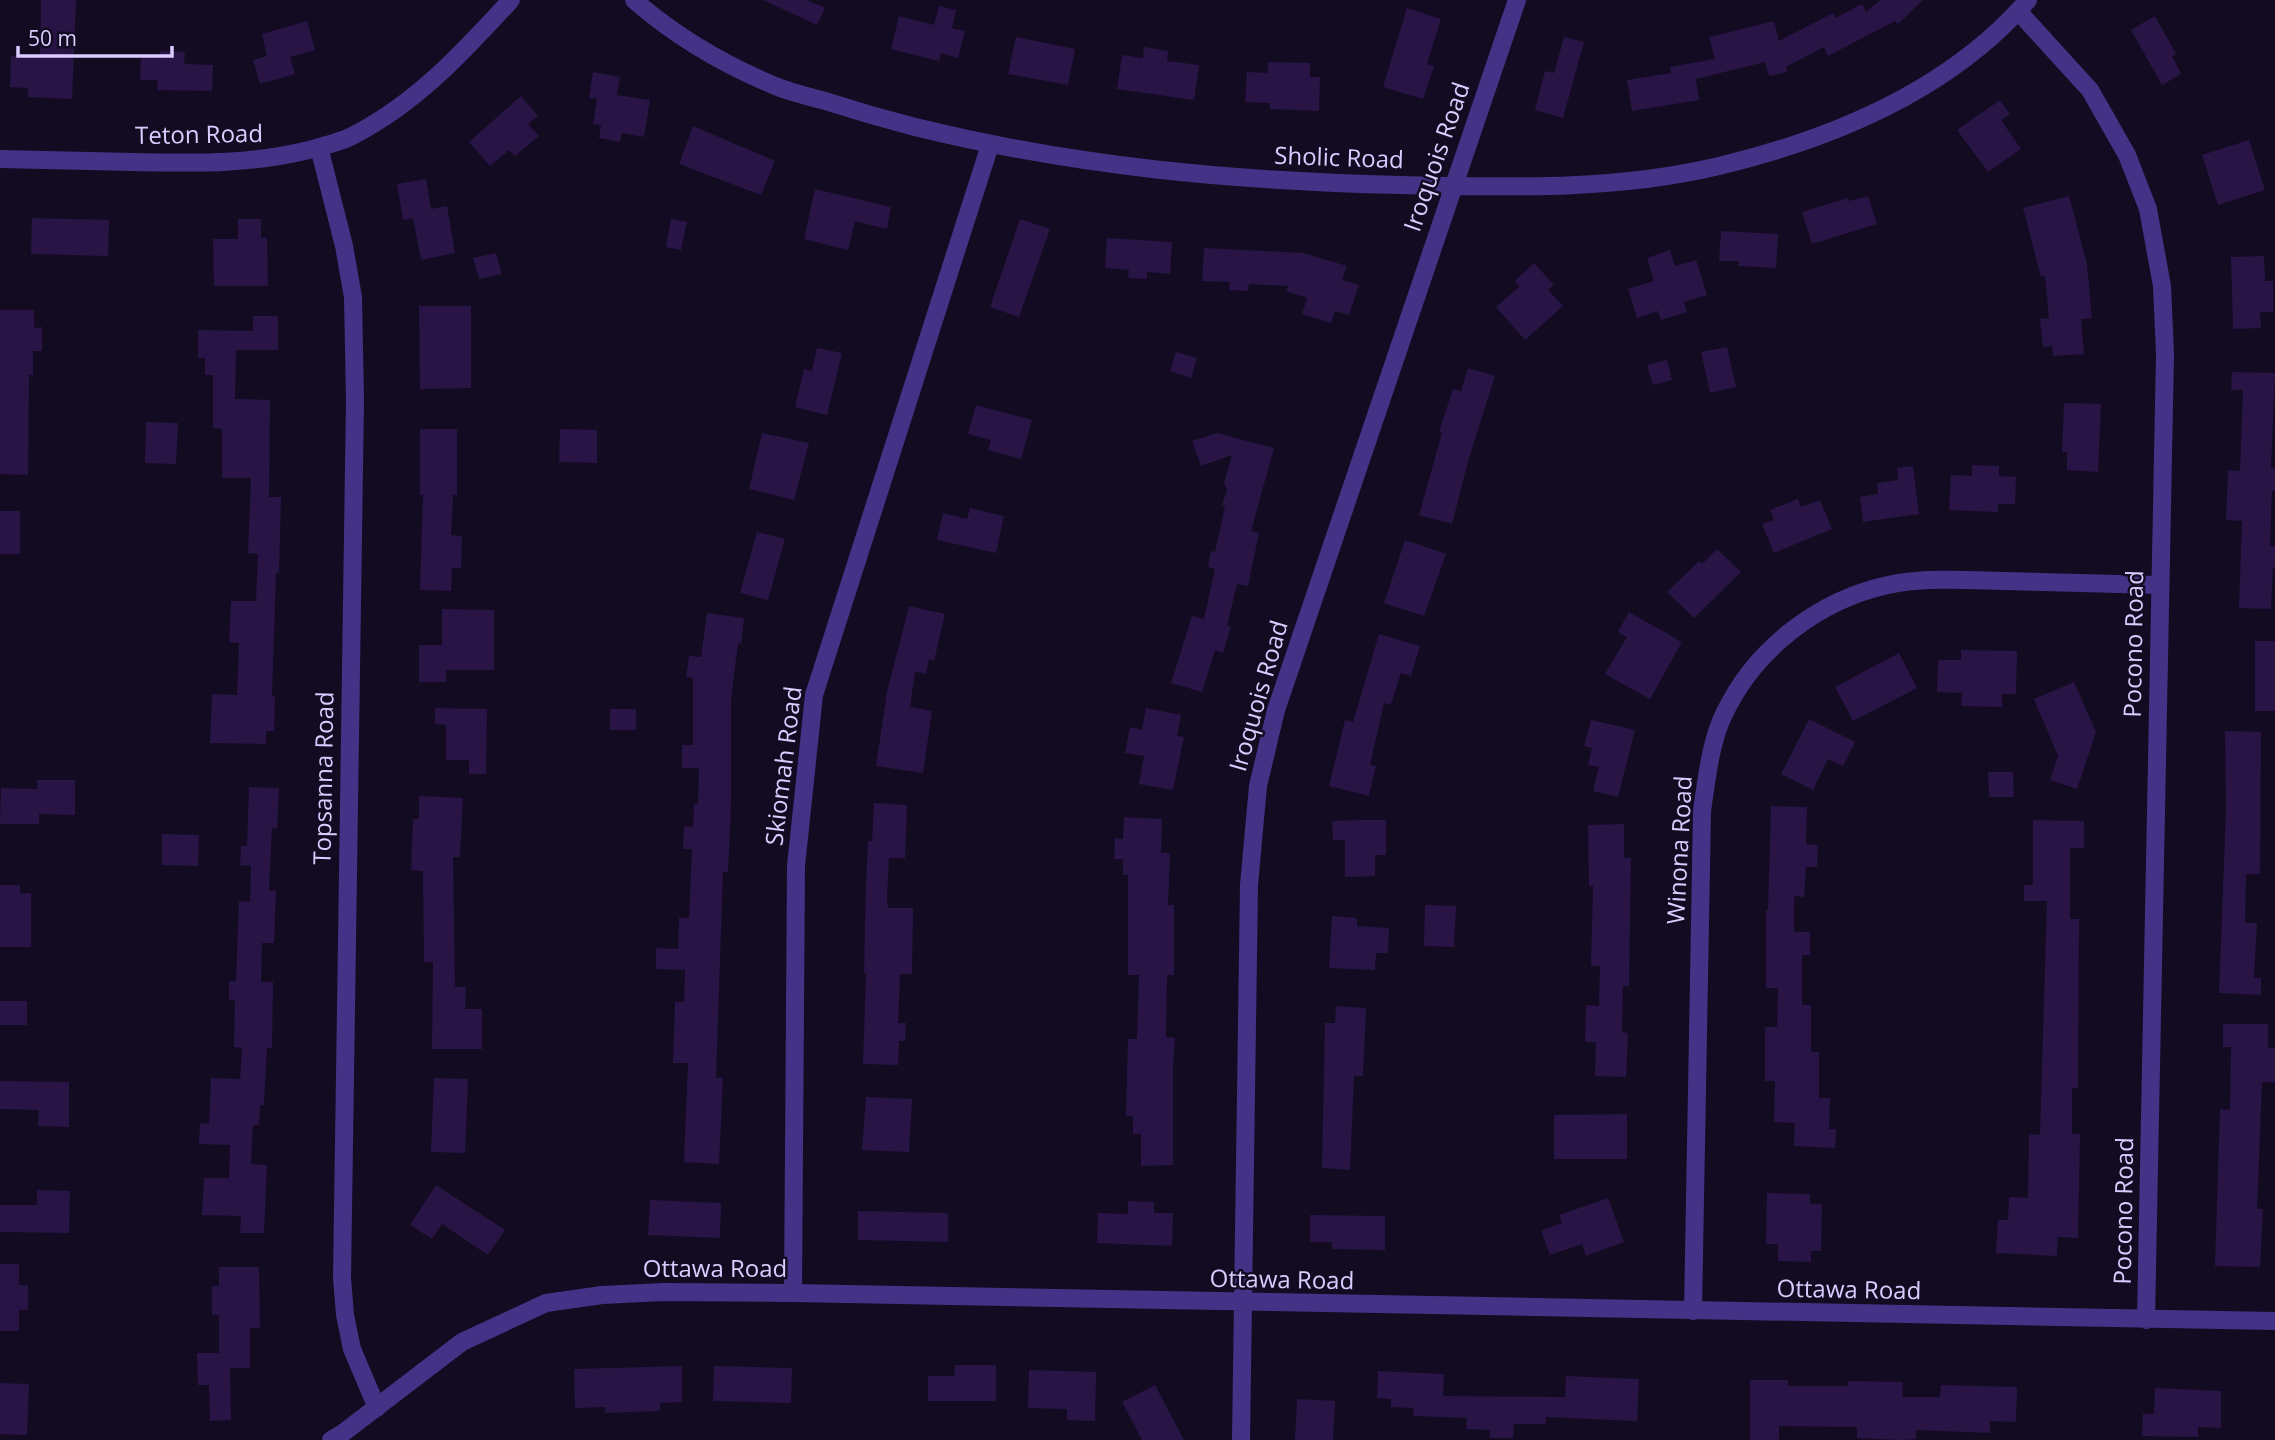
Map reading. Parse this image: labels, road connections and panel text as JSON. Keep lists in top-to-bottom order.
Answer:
{
  "streets": {
    "street": [
      "Teton Road",
      "Iroquois Road",
      "Sholic Road",
      "Pocono Road",
      "Skiomah Road",
      "Topsanna Road",
      "Winona Road",
      "Ottawa Road"
    ]
  },
  "crossings": [
    ["Teton Road", "Topsanna Road"],
    ["Iroquois Road", "Sholic Road"],
    ["Iroquois Road", "Ottawa Road"],
    ["Sholic Road", "Pocono Road"],
    ["Sholic Road", "Skiomah Road"],
    ["Pocono Road", "Winona Road"],
    ["Pocono Road", "Ottawa Road"],
    ["Skiomah Road", "Ottawa Road"],
    ["Topsanna Road", "Ottawa Road"],
    ["Winona Road", "Ottawa Road"]
  ],
  "scale_bar": "50 m"
}
